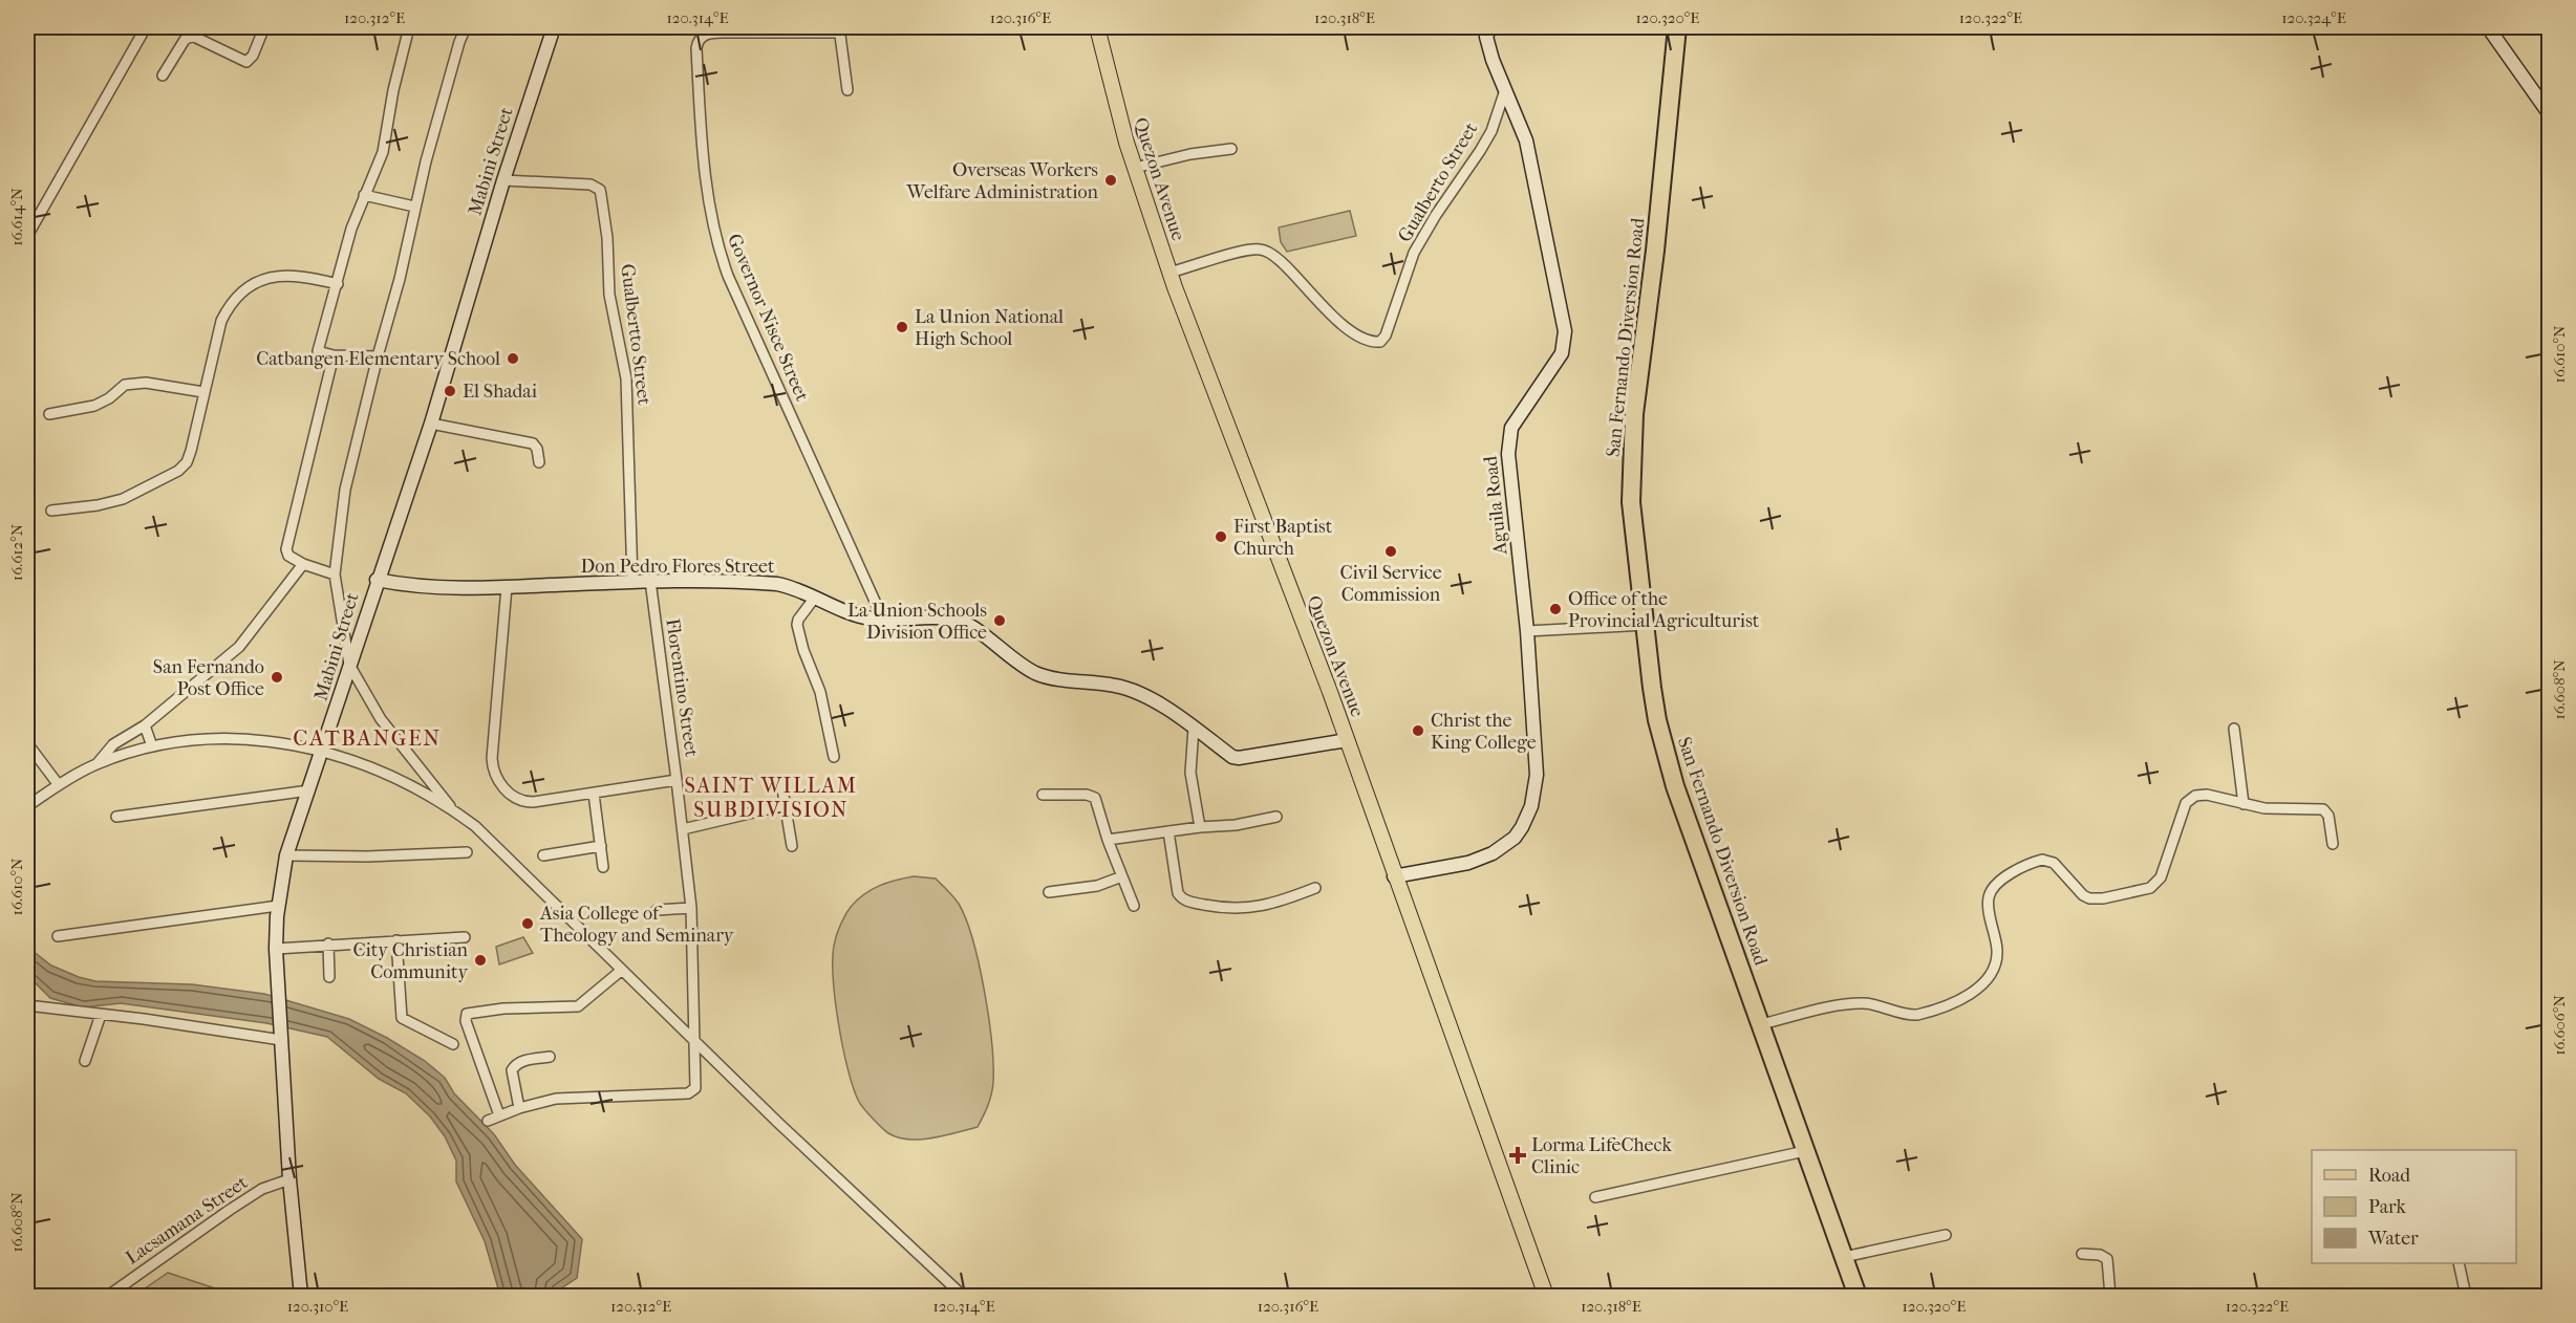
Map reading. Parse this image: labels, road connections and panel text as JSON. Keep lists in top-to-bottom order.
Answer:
{
  "streets": {
    "highway": ["San Fernando Diversion Road"],
    "main road": ["Quezon Avenue"],
    "street": [
      "Mabini Street",
      "Gualberto Street",
      "Governor Nisce Street",
      "Gualbertto Street",
      "Aguila Road",
      "Don Pedro Flores Street",
      "Florentino Street",
      "Lacsamana Street"
    ]
  },
  "crossings": [
    ["Mabini Street", "Gualbertto Street"],
    ["Mabini Street", "Don Pedro Flores Street"],
    ["Mabini Street", "Lacsamana Street"],
    ["Quezon Avenue", "Gualberto Street"],
    ["Quezon Avenue", "Aguila Road"],
    ["Quezon Avenue", "Don Pedro Flores Street"],
    ["Gualberto Street", "Aguila Road"],
    ["Governor Nisce Street", "Don Pedro Flores Street"],
    ["Gualbertto Street", "Don Pedro Flores Street"],
    ["Don Pedro Flores Street", "Florentino Street"]
  ],
  "districts": ["CATBANGEN", "SAINT WILLAM SUBDIVISION"],
  "places": {
    "other": [
      "Overseas Workers Welfare Administration",
      "La Union National High School",
      "Catbangen Elementary School",
      "El Shadai",
      "First Baptist Church",
      "Civil Service Commission",
      "Office of the Provincial Agriculturist",
      "La Union Schools Division Office",
      "San Fernando Post Office",
      "Christ the King College",
      "Asia College of Theology and Seminary",
      "City Christian Community"
    ],
    "health": ["Lorma LifeCheck Clinic"]
  },
  "legend": ["Road", "Park", "Water"],
  "coordinates": [
    "120.312°E",
    "120.314°E",
    "120.316°E",
    "120.318°E",
    "120.320°E",
    "120.322°E",
    "120.324°E",
    "16.614°N",
    "16.610°N",
    "16.612°N",
    "16.608°N",
    "16.606°N",
    "120.310°E"
  ]
}
